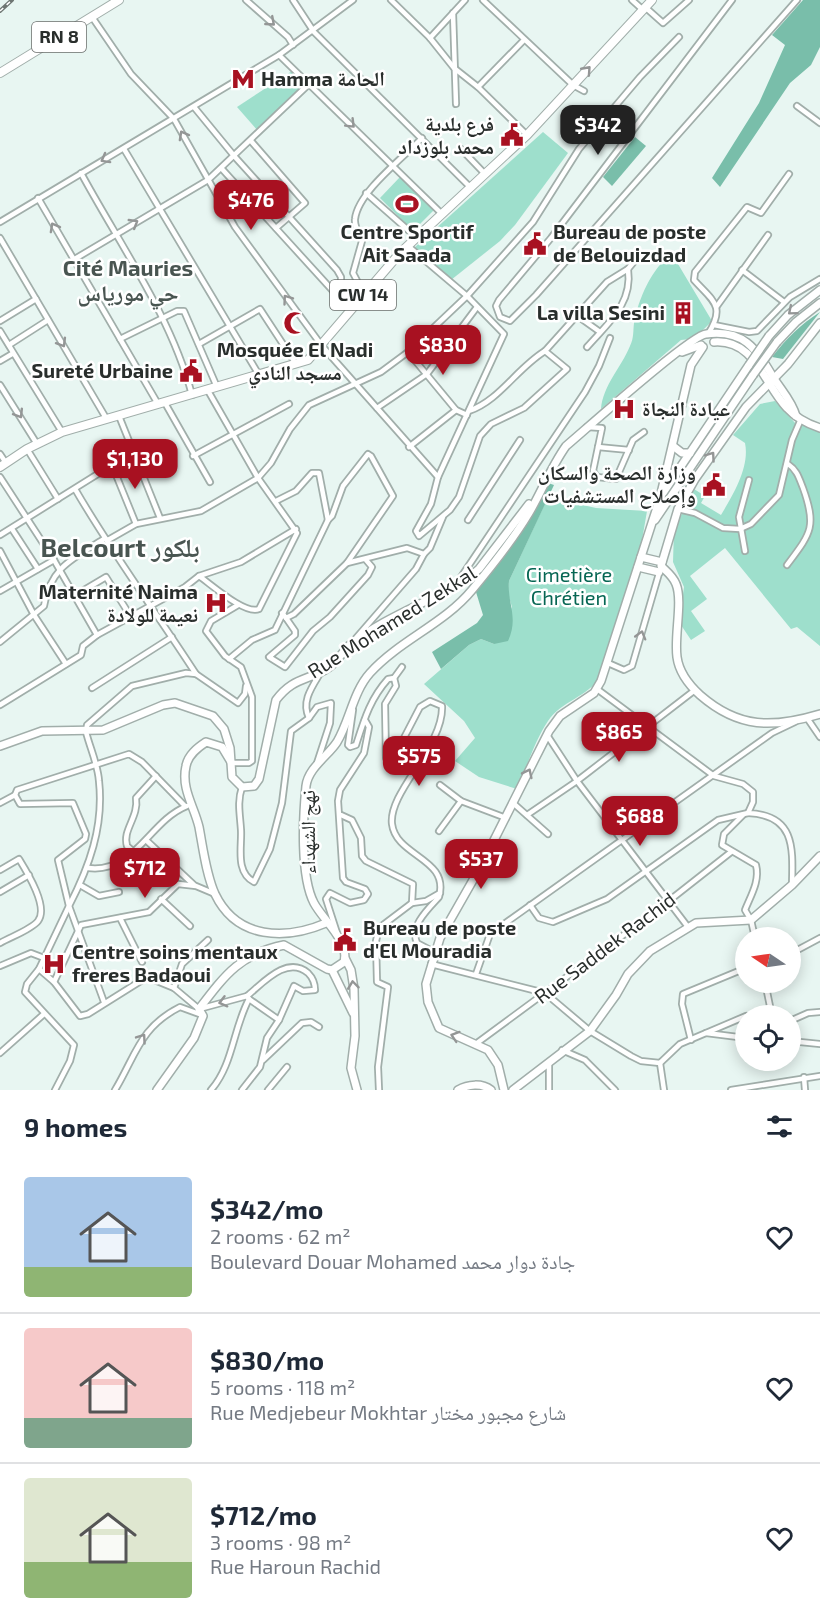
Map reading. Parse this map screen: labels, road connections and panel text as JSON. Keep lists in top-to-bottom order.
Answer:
{
  "streets": {
    "main road": ["RN 8", "CW 14"],
    "street": ["Rue Mohamed Zekkal", "نهج الشهداء", "Rue Saddek Rachid"]
  },
  "crossings": [
    ["Rue Mohamed Zekkal", "نهج الشهداء"]
  ],
  "districts": ["Cité Mauries حي مورياس", "Belcourt بلكور"],
  "parks": ["Cimetière Chrétien"],
  "places": {
    "metro station": ["Hamma الحامة"],
    "public building": [
      "فرع بلدية محمد بلوزداد",
      "Bureau de poste de Belouizdad",
      "Sureté Urbaine",
      "وزارة الصحة والسكان وإصلاح المستشفيات",
      "Bureau de poste d'El Mouradia"
    ],
    "sports": ["Centre Sportif Ait Saada"],
    "building": ["La villa Sesini"],
    "mosque": ["Mosquée El Nadi مسجد النادي"],
    "hospital": ["عيادة النجاة", "Maternité Naima نعيمة للولادة", "Centre soins mentaux freres Badaoui"]
  },
  "north": "left",
  "page": {
    "price": [
      "$342",
      "$476",
      "$830",
      "$1,130",
      "$865",
      "$575",
      "$688",
      "$537",
      "$712"
    ],
    "heading": "9 homes",
    "list": [
      {
        "name": "$342/mo",
        "note": "2 rooms · 62 m² · Boulevard Douar Mohamed جادة دوار محمد"
      },
      {
        "name": "$830/mo",
        "note": "5 rooms · 118 m² · Rue Medjebeur Mokhtar شارع مجبور مختار"
      },
      {
        "name": "$712/mo",
        "note": "3 rooms · 98 m² · Rue Haroun Rachid"
      }
    ]
  }
}
